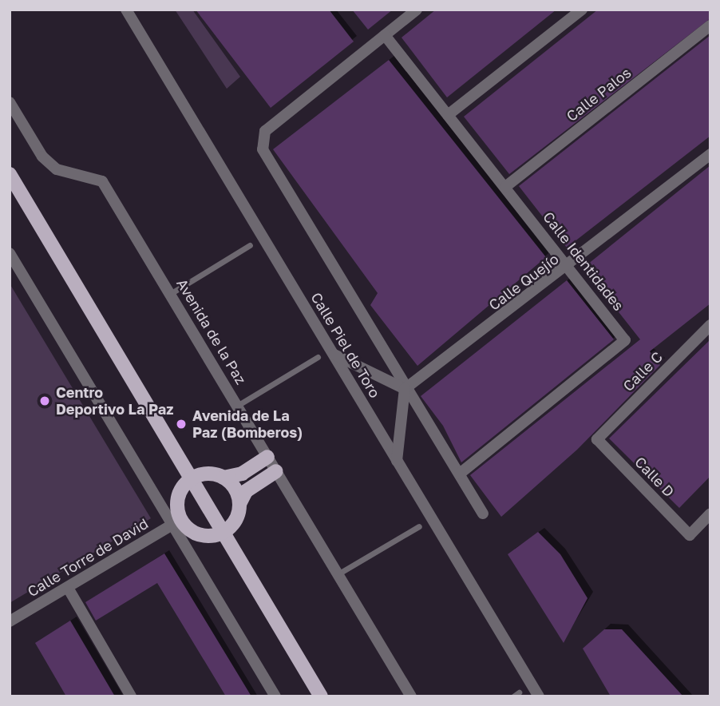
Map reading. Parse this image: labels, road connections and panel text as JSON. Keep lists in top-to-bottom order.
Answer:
{
  "streets": {
    "street": [
      "Calle Palos",
      "Calle Identidades",
      "Calle Quejío",
      "Avenida de la Paz",
      "Calle Piel de Toro",
      "Calle C",
      "Calle D",
      "Calle Torre de David"
    ]
  },
  "crossings": [
    ["Calle Palos", "Calle Identidades"],
    ["Calle Identidades", "Calle Quejío"],
    ["Calle Identidades", "Calle Piel de Toro"],
    ["Calle Quejío", "Calle Piel de Toro"],
    ["Calle C", "Calle D"]
  ],
  "places": ["Centro Deportivo La Paz", "Avenida de La Paz (Bomberos)"]
}
